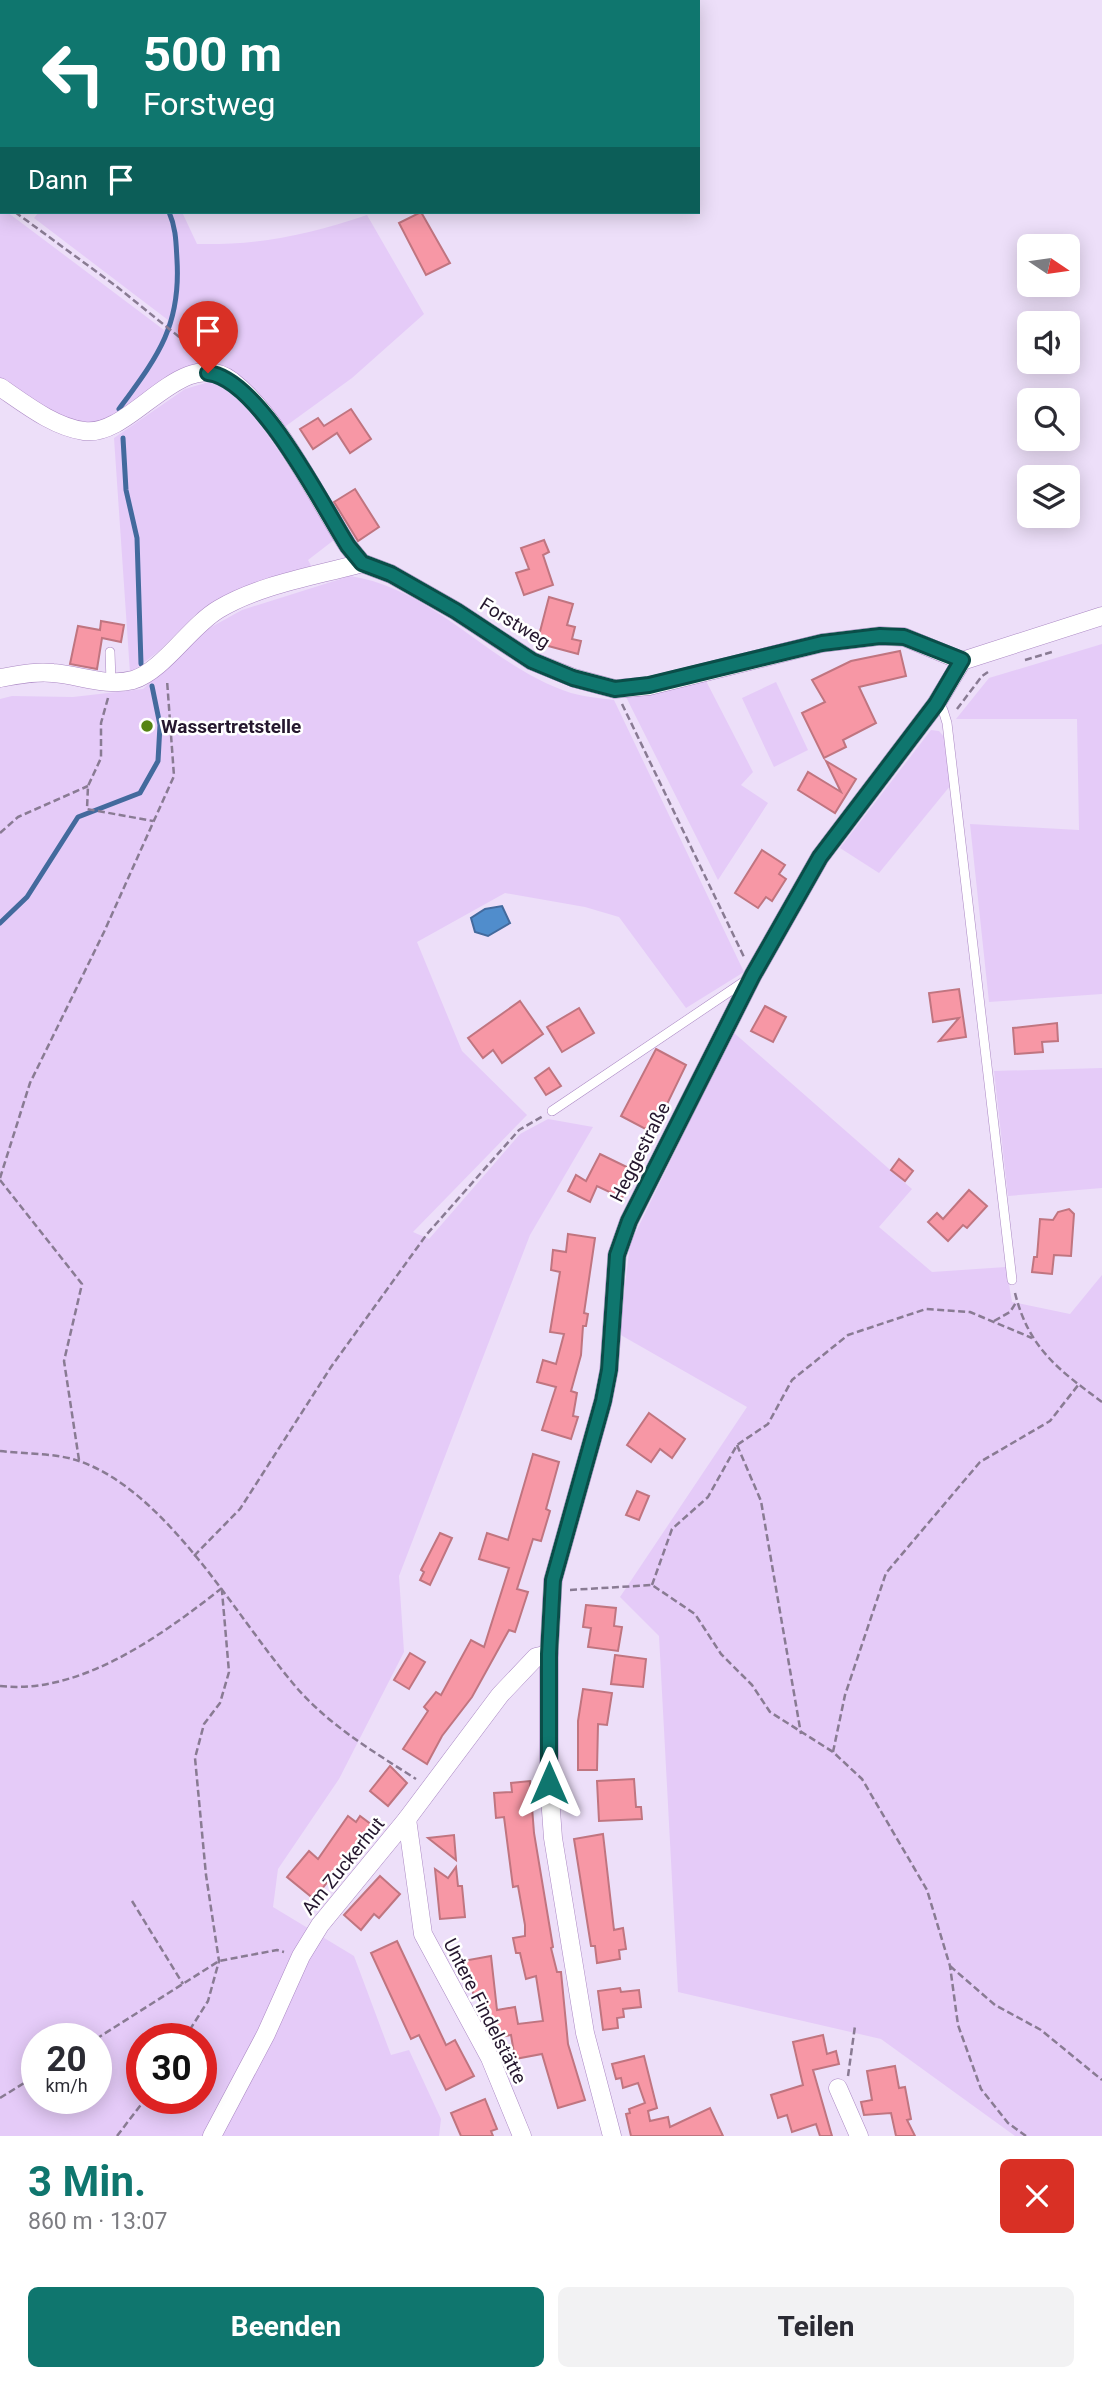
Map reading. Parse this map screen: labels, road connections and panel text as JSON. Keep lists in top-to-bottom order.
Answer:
{
  "streets": {
    "street": [
      "Forstweg",
      "Heggestraße",
      "Am Zuckerhut",
      "Untere Findelstätte"
    ]
  },
  "crossings": [
    ["Forstweg", "Heggestraße"],
    ["Heggestraße", "Am Zuckerhut"],
    ["Am Zuckerhut", "Untere Findelstätte"]
  ],
  "places": ["Wassertretstelle"],
  "north": "right",
  "page": {
    "turn": ["500 m", "Forstweg"],
    "then": "Dann",
    "speed": "20 km/h",
    "limit": "30",
    "heading": ["3 Min.", "860 m · 13:07"],
    "buttons": ["Beenden", "Teilen"]
  }
}
